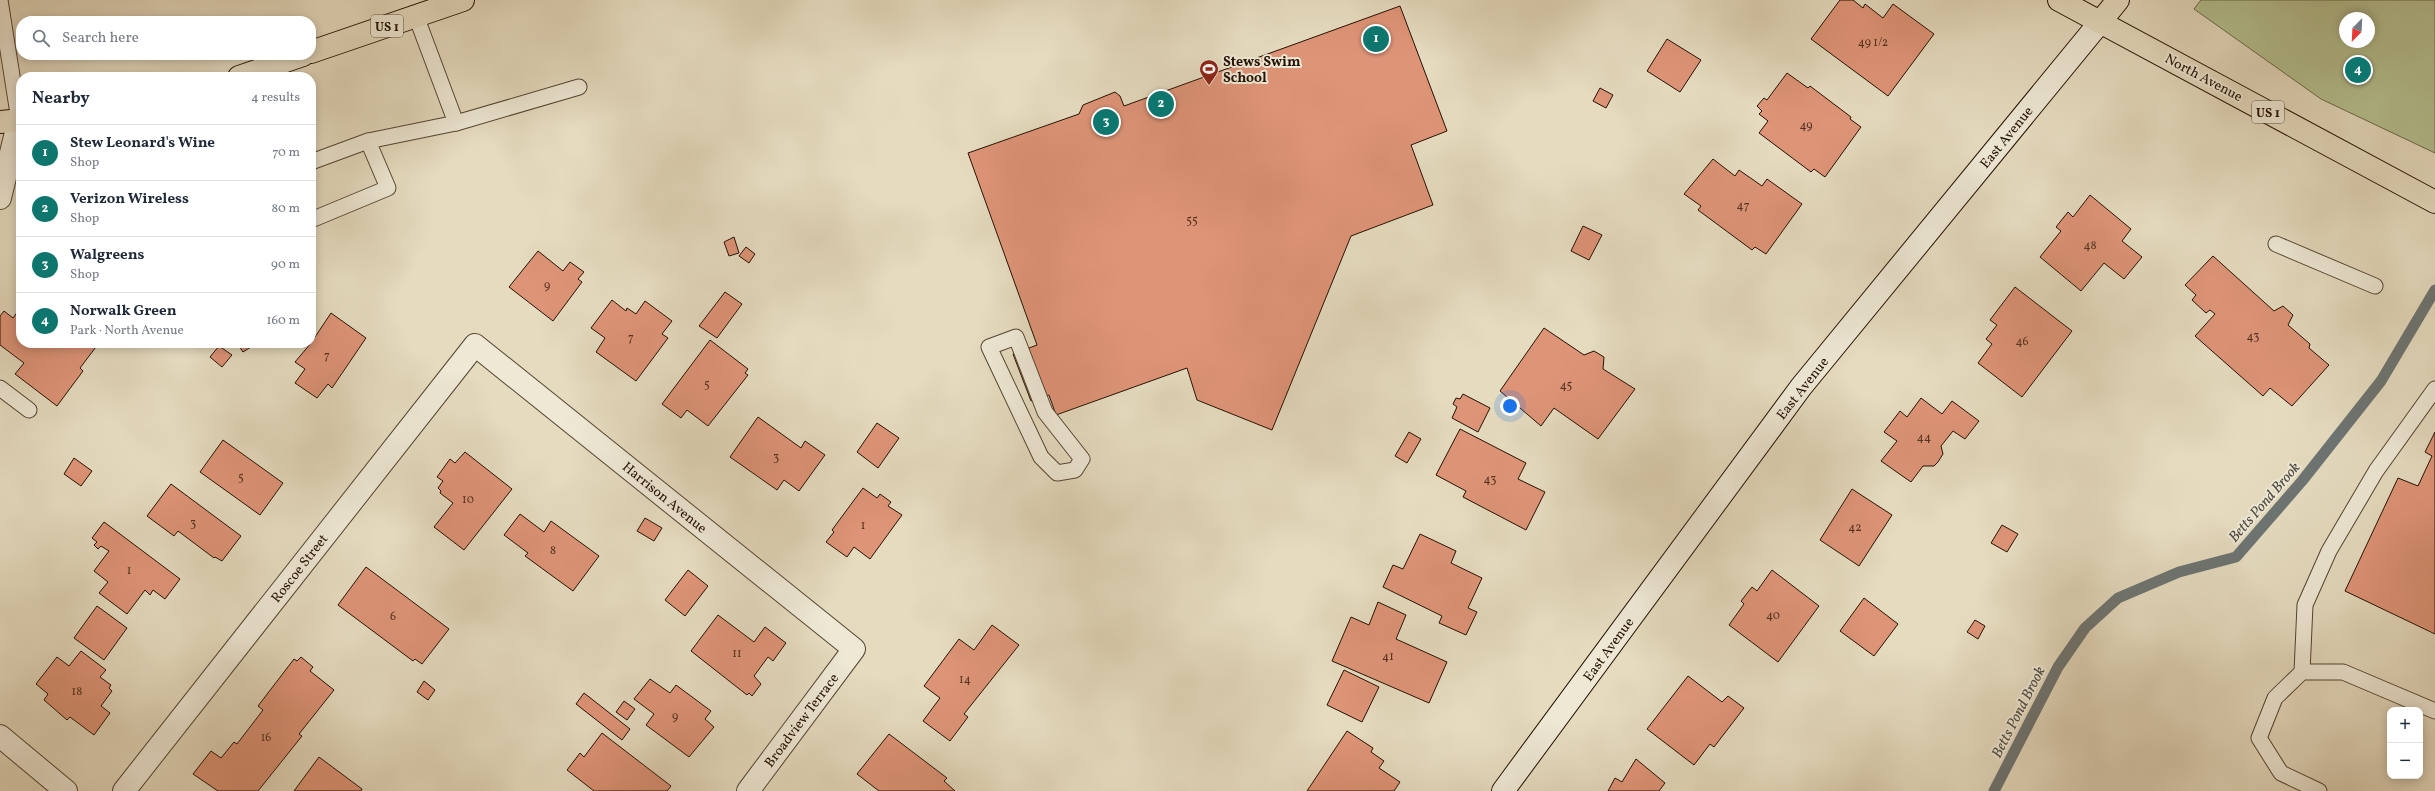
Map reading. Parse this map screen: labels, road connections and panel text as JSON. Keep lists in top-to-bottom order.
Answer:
{
  "streets": {
    "main road": ["US 1", "North Avenue", "East Avenue"],
    "street": ["Harrison Avenue", "Roscoe Street", "Broadview Terrace"]
  },
  "crossings": [
    ["US 1", "North Avenue"],
    ["US 1", "East Avenue"],
    ["North Avenue", "East Avenue"],
    ["Harrison Avenue", "Roscoe Street"],
    ["Harrison Avenue", "Broadview Terrace"]
  ],
  "water": ["Betts Pond Brook"],
  "places": {
    "sports": ["Stews Swim School"]
  },
  "house_numbers": [
    "49 1/2",
    "49",
    "47",
    "55",
    "48",
    "9",
    "43",
    "7",
    "46",
    "7",
    "5",
    "45",
    "44",
    "3",
    "5",
    "43",
    "10",
    "3",
    "1",
    "42",
    "8",
    "1",
    "40",
    "6",
    "11",
    "41",
    "14",
    "18",
    "9",
    "16"
  ],
  "north": "bottom left",
  "page": {
    "search": "Search here",
    "pins": [
      "1",
      "4",
      "2",
      "3"
    ],
    "heading": ["Nearby", "4 results"],
    "list": [
      {
        "mark": "1",
        "name": "Stew Leonard's Wine",
        "note": "Shop",
        "value": "70 m"
      },
      {
        "mark": "2",
        "name": "Verizon Wireless",
        "note": "Shop",
        "value": "80 m"
      },
      {
        "mark": "3",
        "name": "Walgreens",
        "note": "Shop",
        "value": "90 m"
      },
      {
        "mark": "4",
        "name": "Norwalk Green",
        "note": "Park · North Avenue",
        "value": "160 m"
      }
    ],
    "map_buttons": ["+", "−"]
  }
}
